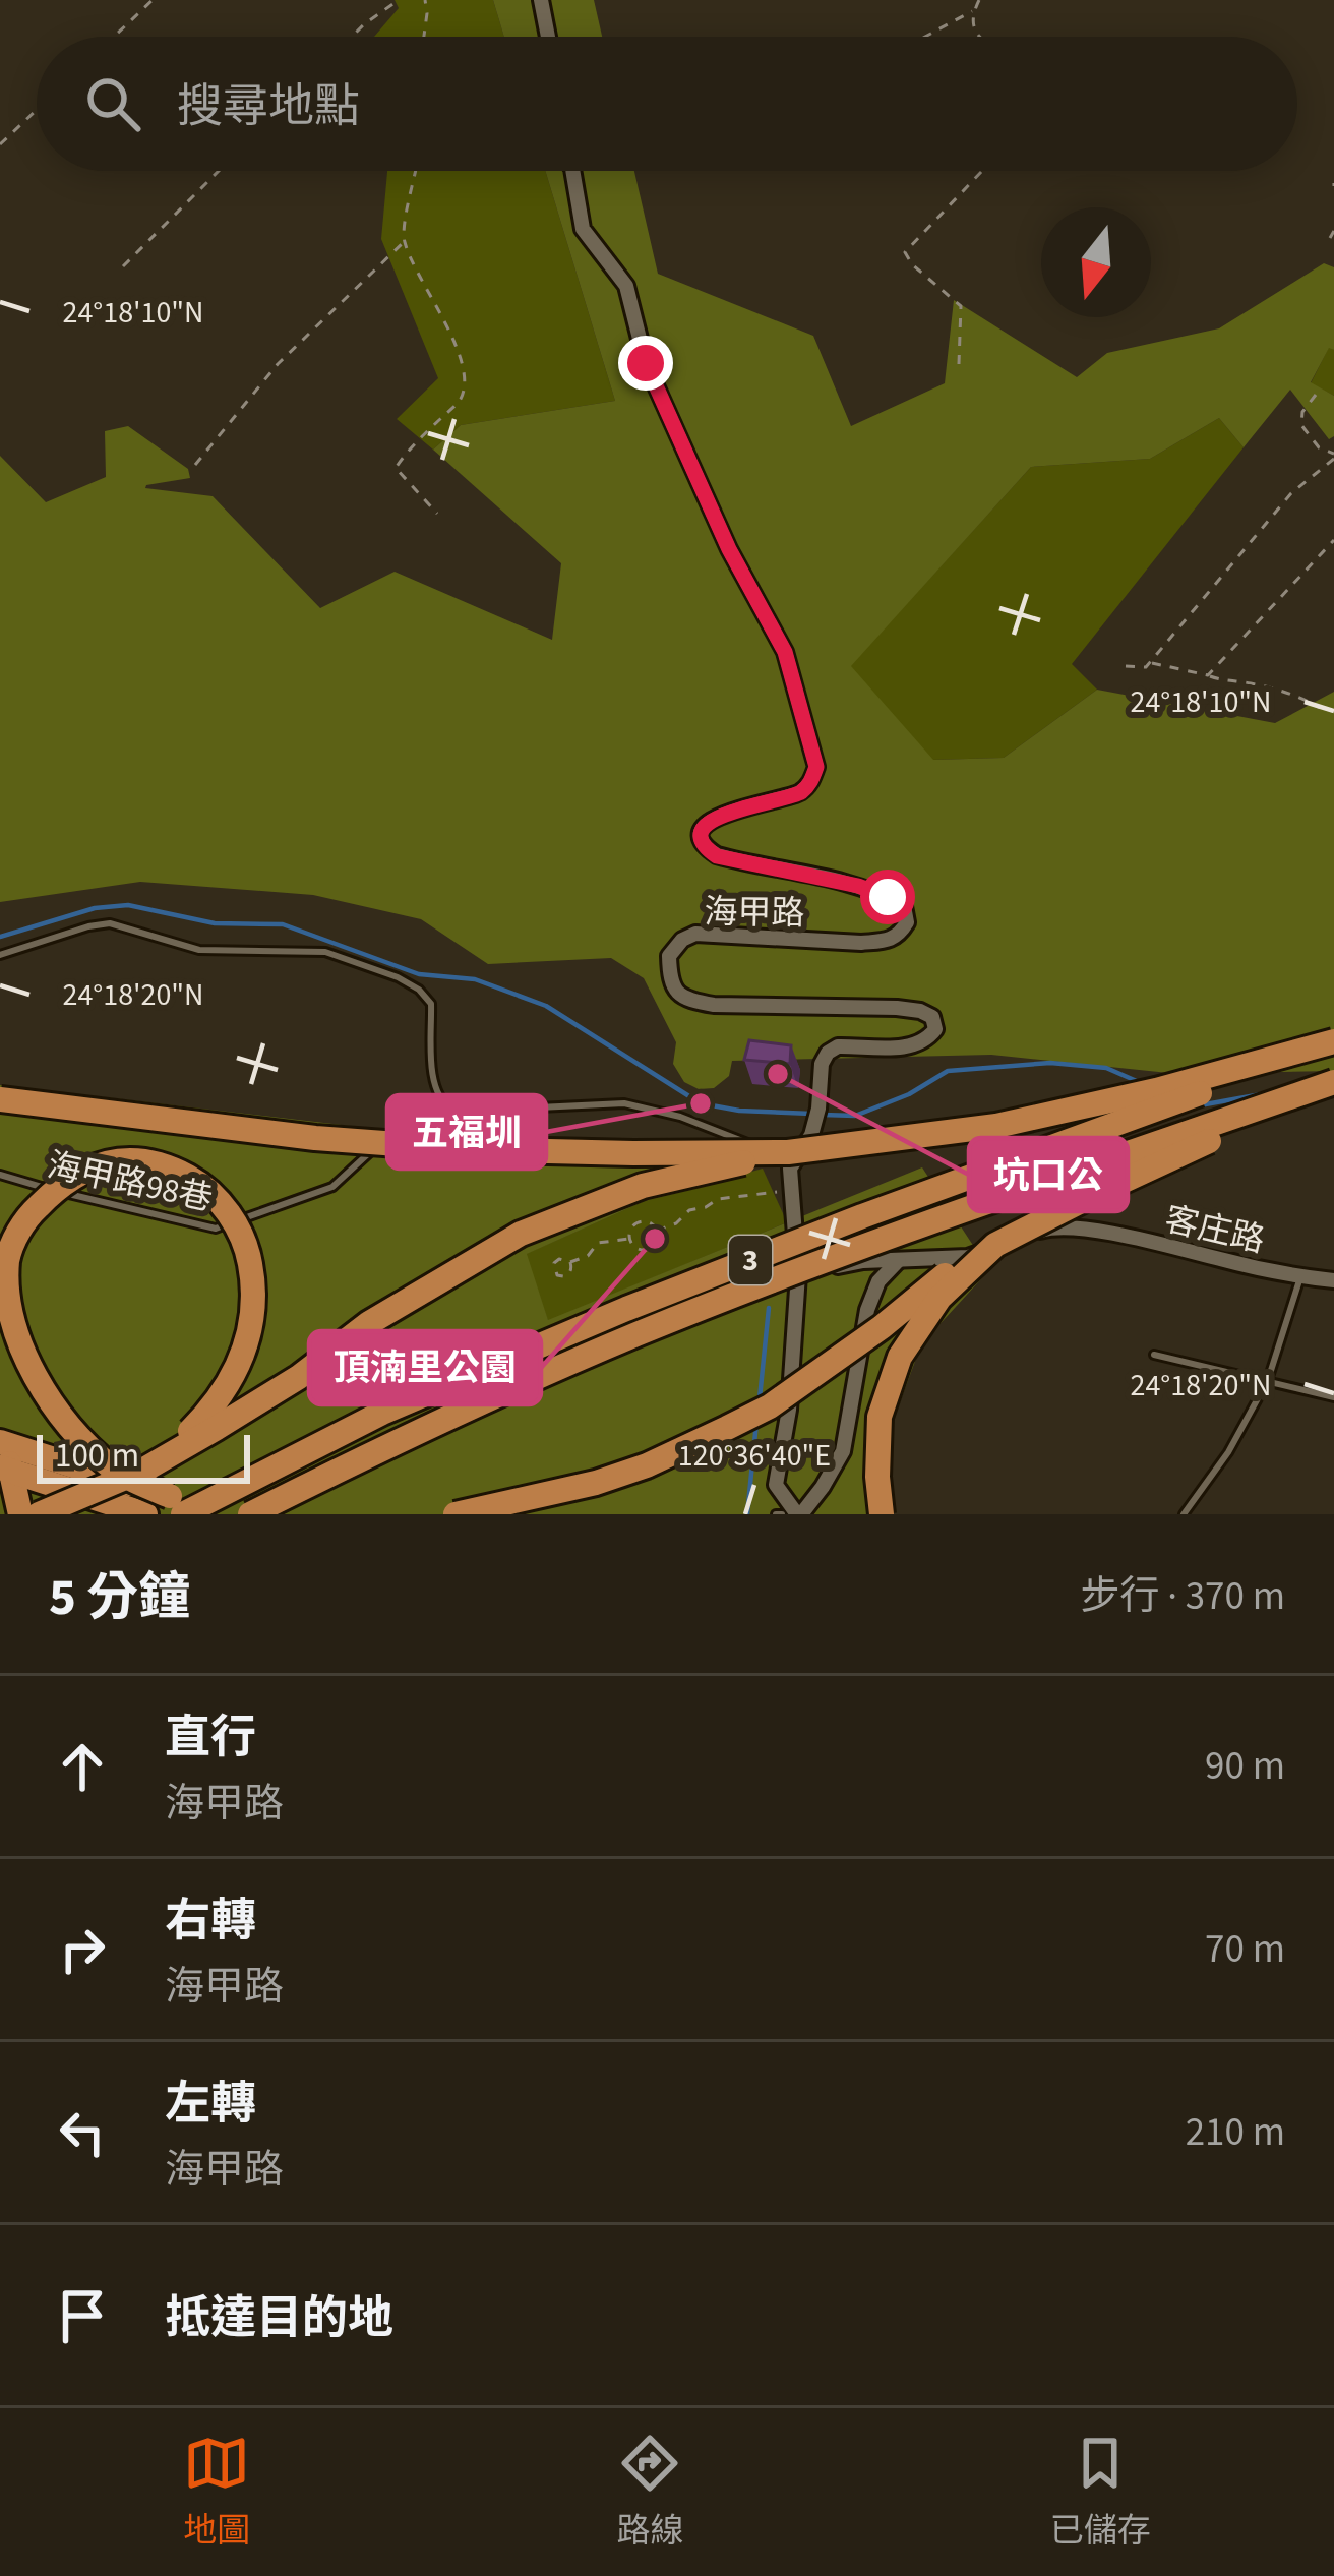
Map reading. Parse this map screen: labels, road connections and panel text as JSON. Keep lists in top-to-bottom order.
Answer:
{
  "streets": {
    "highway": ["3"],
    "street": ["海甲路", "客庄路"],
    "lane": ["海甲路98巷"]
  },
  "crossings": [
    ["海甲路", "海甲路98巷"],
    ["海甲路", "客庄路"]
  ],
  "places": ["坑口公", "五福圳", "頂湳里公園"],
  "scale_bar": "100 m",
  "north": "bottom",
  "page": {
    "search": "搜尋地點",
    "scale": "100 m",
    "heading": ["5 分鐘", "步行 · 370 m"],
    "list": [
      ["直行", "海甲路", "90 m"],
      ["右轉", "海甲路", "70 m"],
      ["左轉", "海甲路", "210 m"],
      "抵達目的地"
    ],
    "nav": ["地圖", "路線", "已儲存"]
  },
  "coordinates": ["24°18'10\"N", "24°18'20\"N", "120°36'40\"E"]
}
